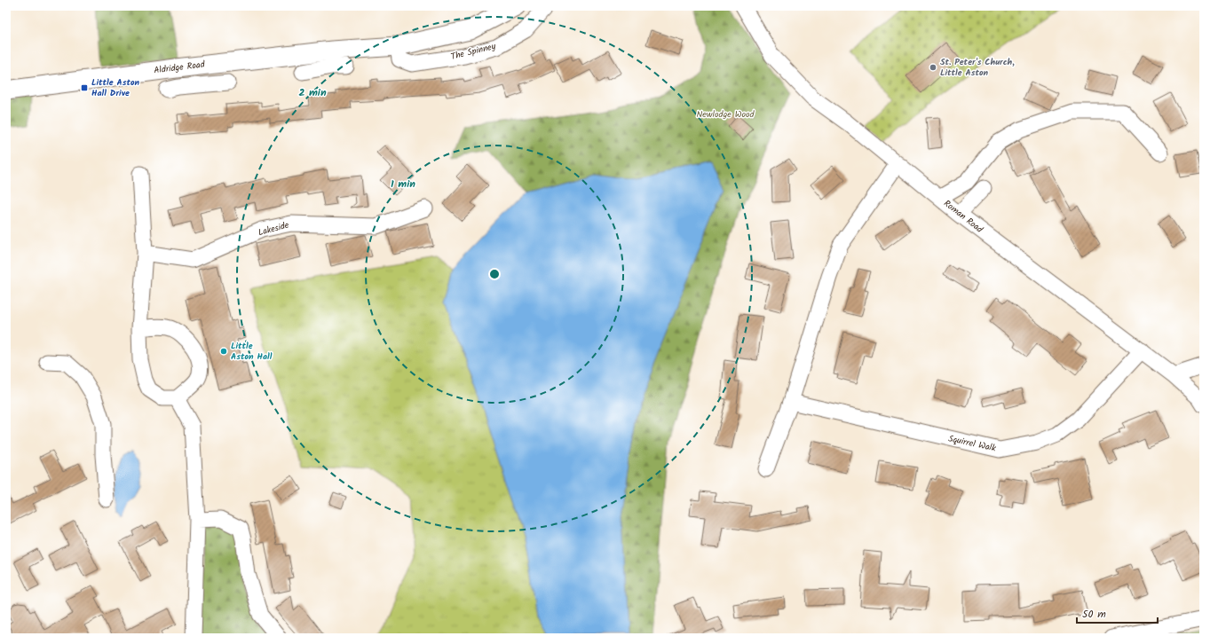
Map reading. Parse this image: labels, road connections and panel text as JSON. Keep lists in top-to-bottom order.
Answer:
{
  "streets": {
    "main road": ["Aldridge Road"],
    "street": [
      "The Spinney",
      "Roman Road",
      "Lakeside",
      "Squirrel Walk"
    ]
  },
  "crossings": [
    ["The Spinney", "Aldridge Road"],
    ["Roman Road", "Squirrel Walk"]
  ],
  "parks": ["Newlodge Wood"],
  "places": {
    "other": ["St. Peter's Church, Little Aston", "Little Aston Hall"],
    "transit": ["Little Aston Hall Drive"]
  },
  "scale_bar": "50 m",
  "rings": ["2 min", "1 min"]
}
